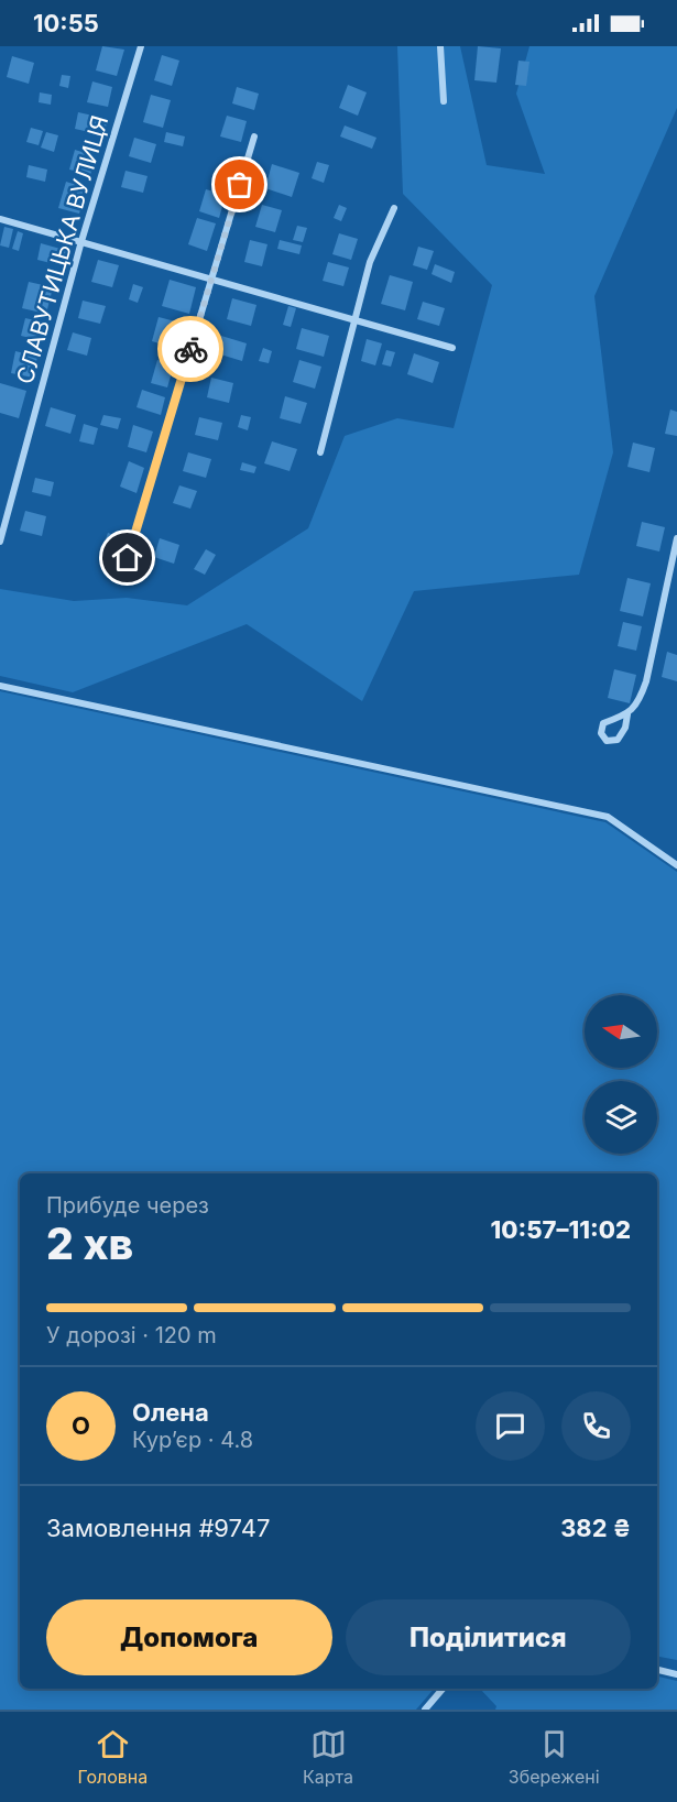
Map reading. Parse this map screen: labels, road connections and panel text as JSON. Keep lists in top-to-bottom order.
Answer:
{
  "streets": {
    "street": ["СЛАВУТИЦЬКА ВУЛИЦЯ"]
  },
  "north": "left",
  "page": {
    "status": "10:55",
    "heading": ["2 хв", "Прибуде через", "10:57–11:02"],
    "panel": [
      "Олена",
      "Кур’єр · 4.8",
      "Замовлення #9747",
      "382 ₴"
    ],
    "bar": "У дорозі · 120 m",
    "round": "О",
    "buttons": ["Допомога", "Поділитися"],
    "tabs": ["Головна", "Карта", "Збережені"]
  }
}
